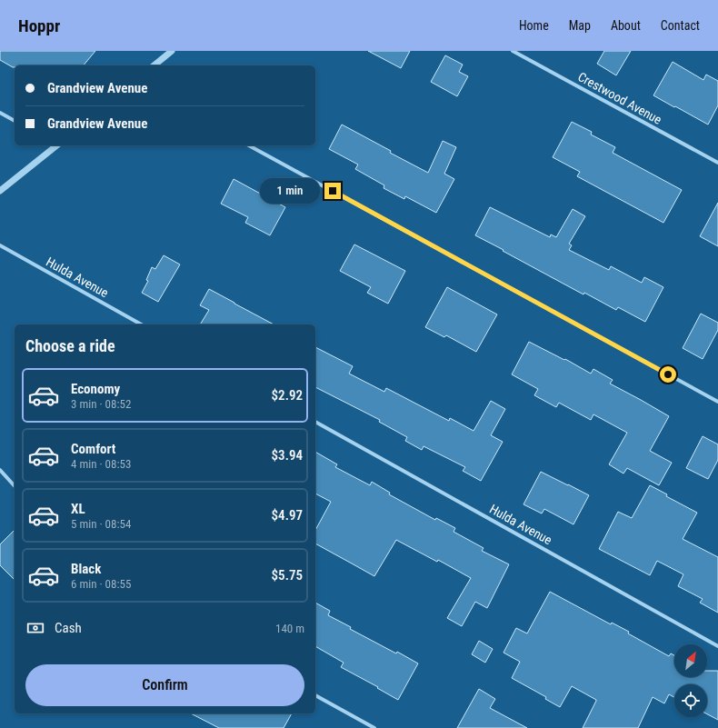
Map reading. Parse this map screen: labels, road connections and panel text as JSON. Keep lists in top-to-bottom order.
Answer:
{
  "streets": {
    "street": ["Crestwood Avenue", "Hulda Avenue"]
  },
  "north": "top right",
  "page": {
    "header": "Hoppr",
    "nav": [
      "Home",
      "Map",
      "About",
      "Contact"
    ],
    "banner": ["Grandview Avenue", "Grandview Avenue"],
    "bubble": "1 min",
    "heading": "Choose a ride",
    "list": [
      {
        "name": "Economy",
        "note": "3 min · 08:52",
        "value": "$2.92"
      },
      {
        "name": "Comfort",
        "note": "4 min · 08:53",
        "value": "$3.94"
      },
      {
        "name": "XL",
        "note": "5 min · 08:54",
        "value": "$4.97"
      },
      {
        "name": "Black",
        "note": "6 min · 08:55",
        "value": "$5.75"
      }
    ],
    "pay": ["Cash", "140 m"],
    "buttons": "Confirm"
  }
}
